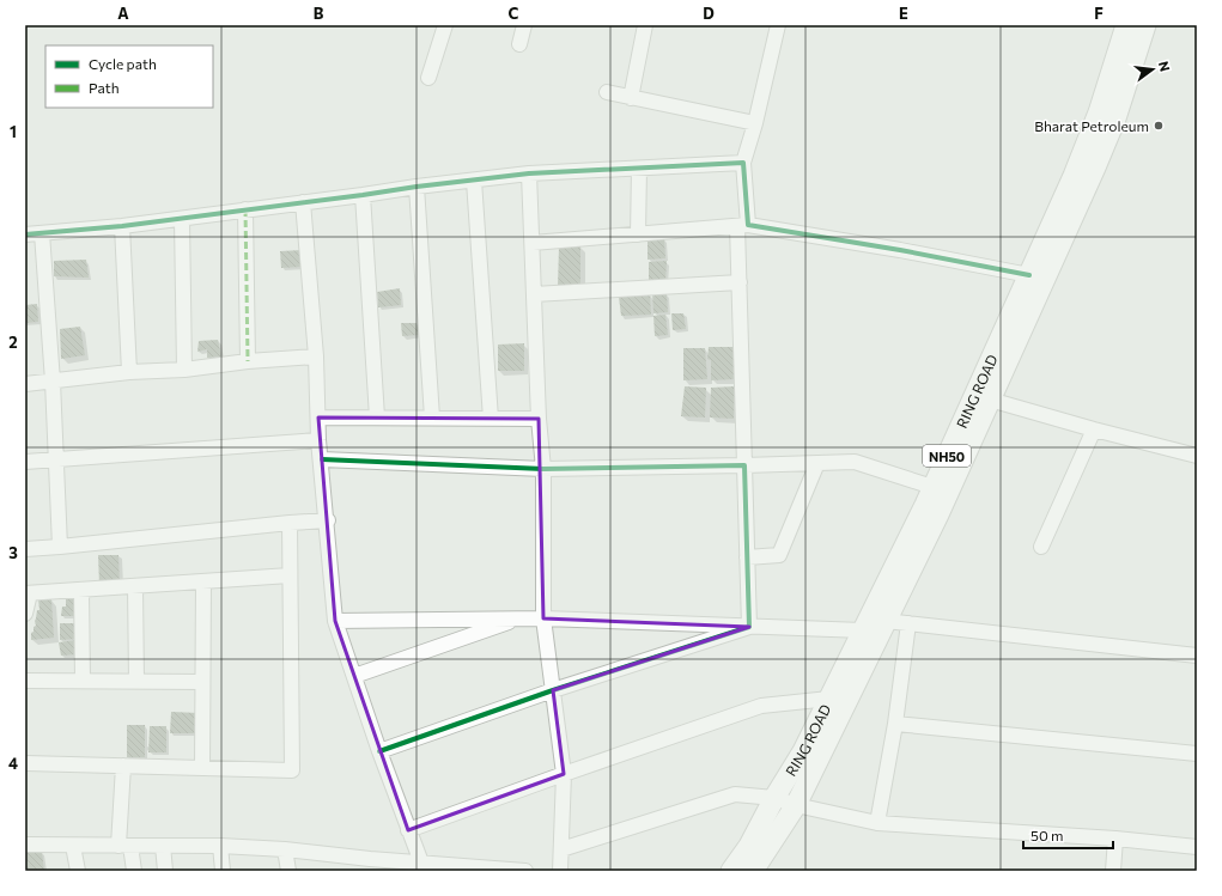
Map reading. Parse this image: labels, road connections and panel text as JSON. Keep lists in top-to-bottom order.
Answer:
{
  "streets": {
    "highway": ["RING ROAD", "NH50"]
  },
  "places": ["Bharat Petroleum"],
  "legend": ["Cycle path", "Path"],
  "scale_bar": "50 m",
  "north": "right",
  "grid": {
    "columns": [
      "A",
      "B",
      "C",
      "D",
      "E",
      "F"
    ],
    "rows": [
      "1",
      "2",
      "3",
      "4"
    ]
  }
}
